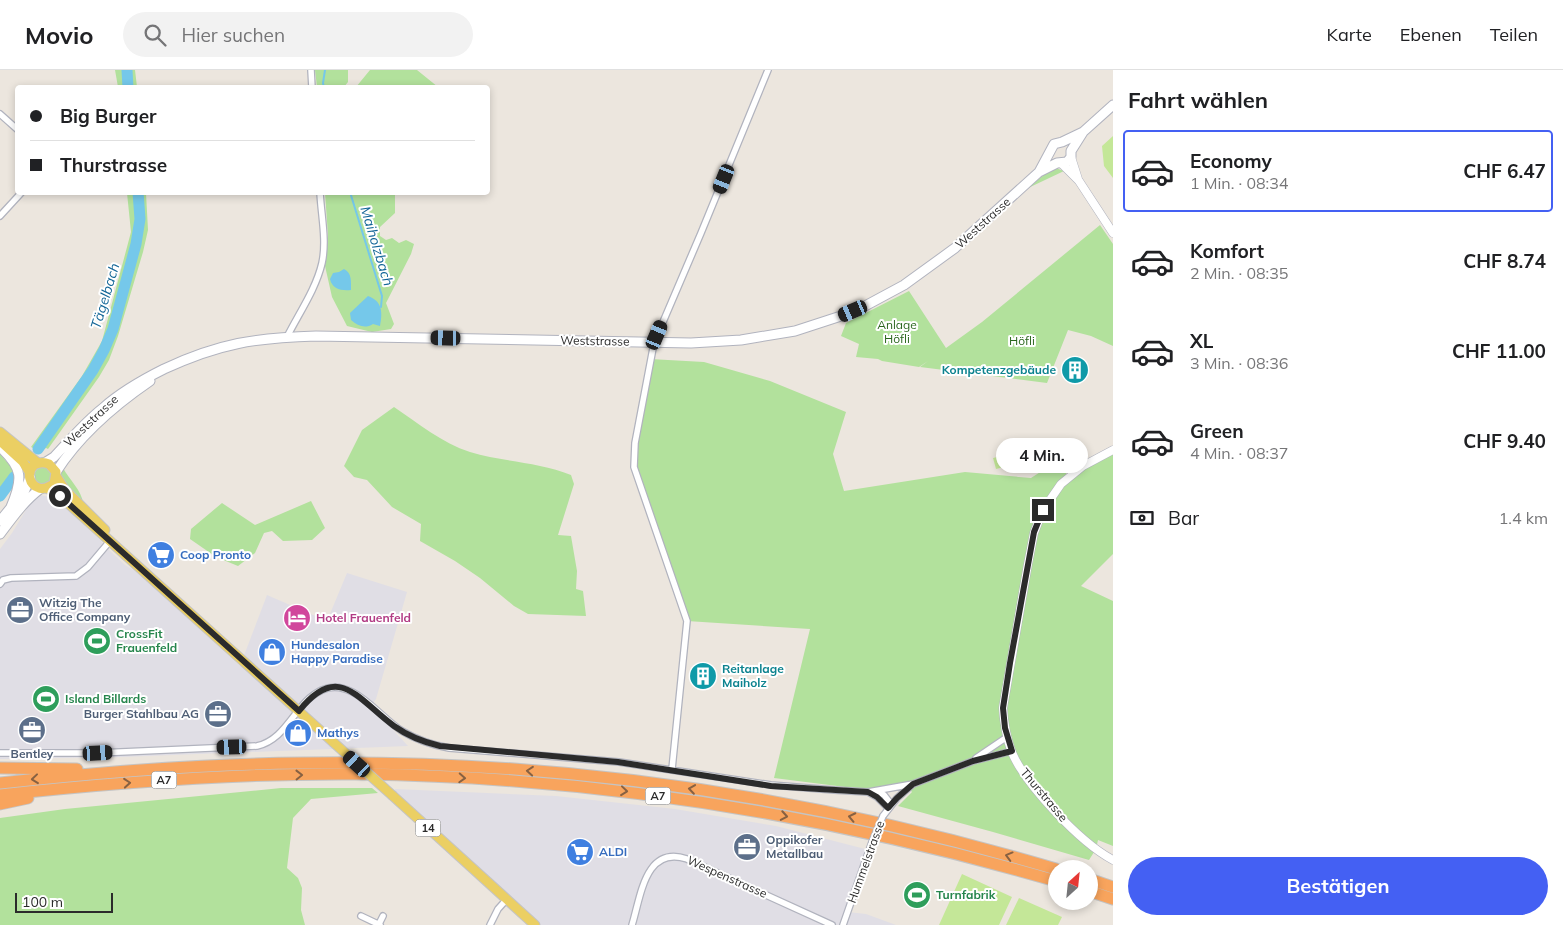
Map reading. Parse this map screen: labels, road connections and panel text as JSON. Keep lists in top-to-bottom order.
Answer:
{
  "streets": {
    "highway": ["A7"],
    "main road": ["Weststrasse", "14"],
    "street": ["Thurstrasse", "Hummelstrasse", "Wespenstrasse"]
  },
  "crossings": [
    ["Weststrasse", "14"],
    ["Thurstrasse", "Hummelstrasse"]
  ],
  "water": ["Maiholzbach", "Tägelbach"],
  "parks": ["Anlage Höfli", "Höfli"],
  "places": {
    "building": ["Kompetenzgebäude", "Reitanlage Maiholz"],
    "supermarket": ["Coop Pronto", "ALDI"],
    "office": [
      "Witzig The Office Company",
      "Burger Stahlbau AG",
      "Bentley",
      "Oppikofer Metallbau"
    ],
    "hotel": ["Hotel Frauenfeld"],
    "sports": ["CrossFit Frauenfeld", "Island Billards", "Turnfabrik"],
    "shop": ["Hundesalon Happy Paradise", "Mathys"]
  },
  "scale_bar": "100 m",
  "north": "top right",
  "page": {
    "header": "Movio",
    "search": "Hier suchen",
    "nav": ["Karte", "Ebenen", "Teilen"],
    "heading": "Fahrt wählen",
    "banner": ["Big Burger", "Thurstrasse"],
    "list": [
      {
        "name": "Economy",
        "note": "1 Min. · 08:34",
        "value": "CHF 6.47"
      },
      {
        "name": "Komfort",
        "note": "2 Min. · 08:35",
        "value": "CHF 8.74"
      },
      {
        "name": "XL",
        "note": "3 Min. · 08:36",
        "value": "CHF 11.00"
      },
      {
        "name": "Green",
        "note": "4 Min. · 08:37",
        "value": "CHF 9.40"
      }
    ],
    "bubble": "4 Min.",
    "pay": ["Bar", "1.4 km"],
    "buttons": "Bestätigen",
    "scale": "100 m"
  }
}
